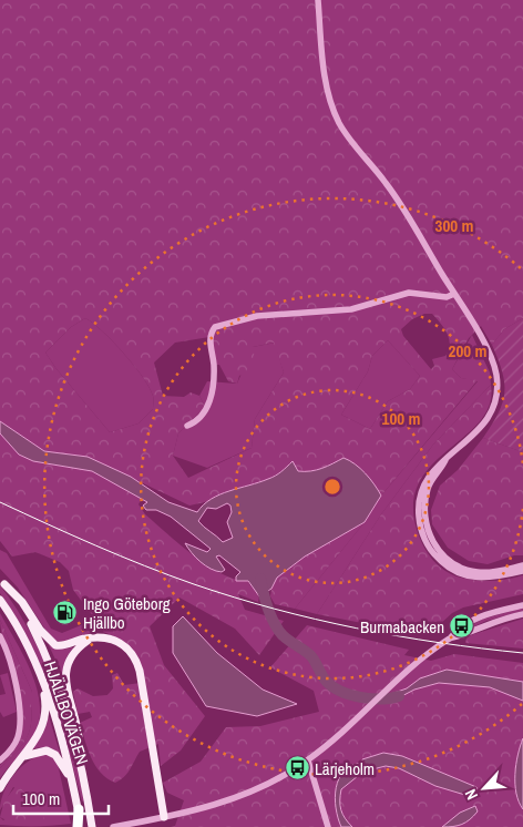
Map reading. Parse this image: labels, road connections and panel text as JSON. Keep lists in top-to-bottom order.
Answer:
{
  "streets": {
    "main road": ["HJÄLLBOVÄGEN"]
  },
  "places": {
    "fuel station": ["Ingo Göteborg Hjällbo"],
    "bus stop": ["Burmabacken", "Lärjeholm"]
  },
  "scale_bar": "100 m",
  "north": "bottom left",
  "rings": ["300 m", "200 m", "100 m"]
}
